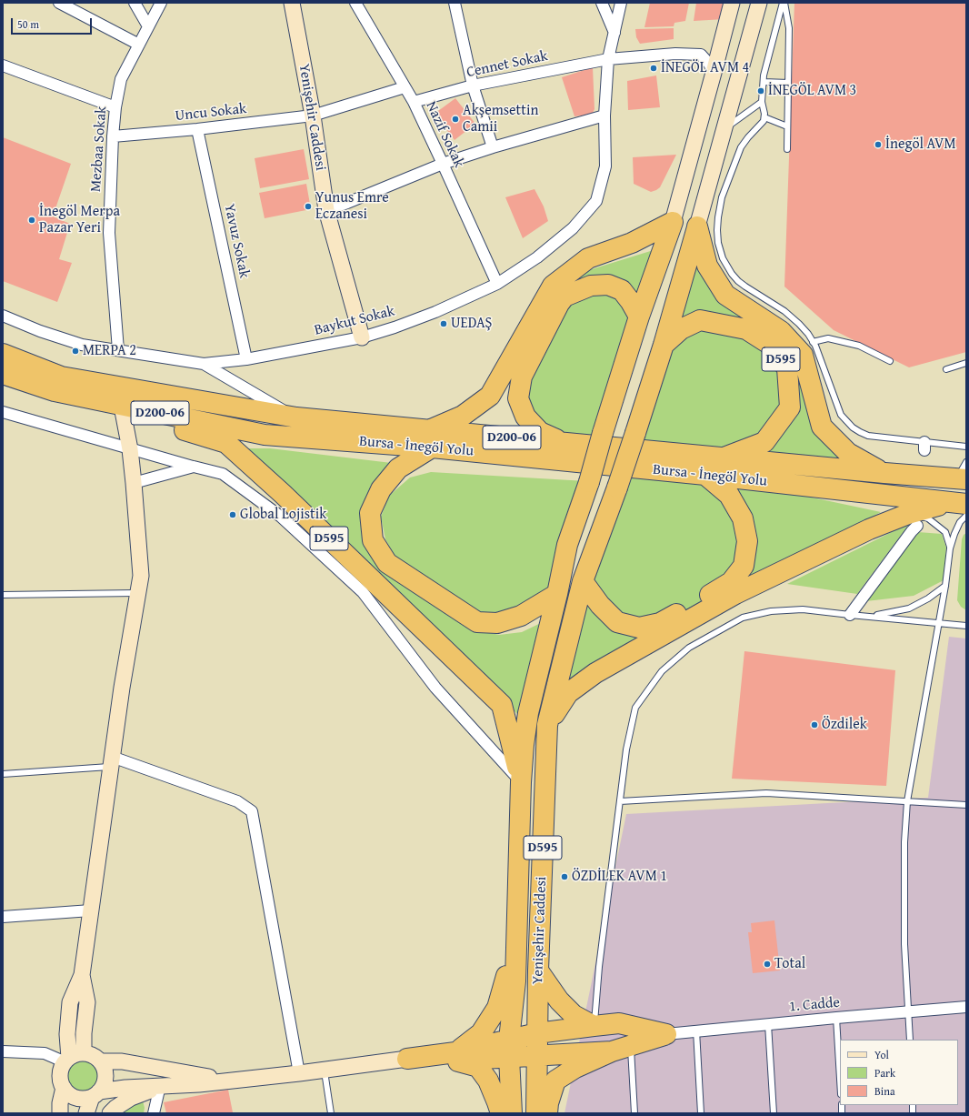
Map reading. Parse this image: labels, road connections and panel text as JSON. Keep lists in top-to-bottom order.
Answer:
{
  "streets": {
    "highway": [
      "Yenişehir Caddesi",
      "D595",
      "D200-06",
      "Bursa - İnegöl Yolu"
    ],
    "street": [
      "Cennet Sokak",
      "Uncu Sokak",
      "Nazif Sokak",
      "Mezbaa Sokak",
      "Yavuz Sokak",
      "Baykut Sokak",
      "1. Cadde"
    ]
  },
  "crossings": [
    ["Cennet Sokak", "Nazif Sokak"],
    ["Cennet Sokak", "Baykut Sokak"],
    ["Uncu Sokak", "Yenişehir Caddesi"],
    ["Uncu Sokak", "Nazif Sokak"],
    ["Uncu Sokak", "Mezbaa Sokak"],
    ["Uncu Sokak", "Yavuz Sokak"],
    ["Yenişehir Caddesi", "Baykut Sokak"],
    ["Yenişehir Caddesi", "D595"],
    ["Nazif Sokak", "Baykut Sokak"],
    ["Mezbaa Sokak", "Baykut Sokak"],
    ["Yavuz Sokak", "Baykut Sokak"],
    ["D595", "Bursa - İnegöl Yolu"]
  ],
  "places": [
    "İNEGÖL AVM 4",
    "İNEGÖL AVM 3",
    "Akşemsettin Camii",
    "İnegöl AVM",
    "Yunus Emre Eczanesi",
    "İnegöl Merpa Pazar Yeri",
    "UEDAŞ",
    "MERPA 2",
    "Global Lojistik",
    "Özdilek",
    "ÖZDİLEK AVM 1",
    "Total"
  ],
  "legend": ["Yol", "Park", "Bina"],
  "scale_bar": "50 m"
}
